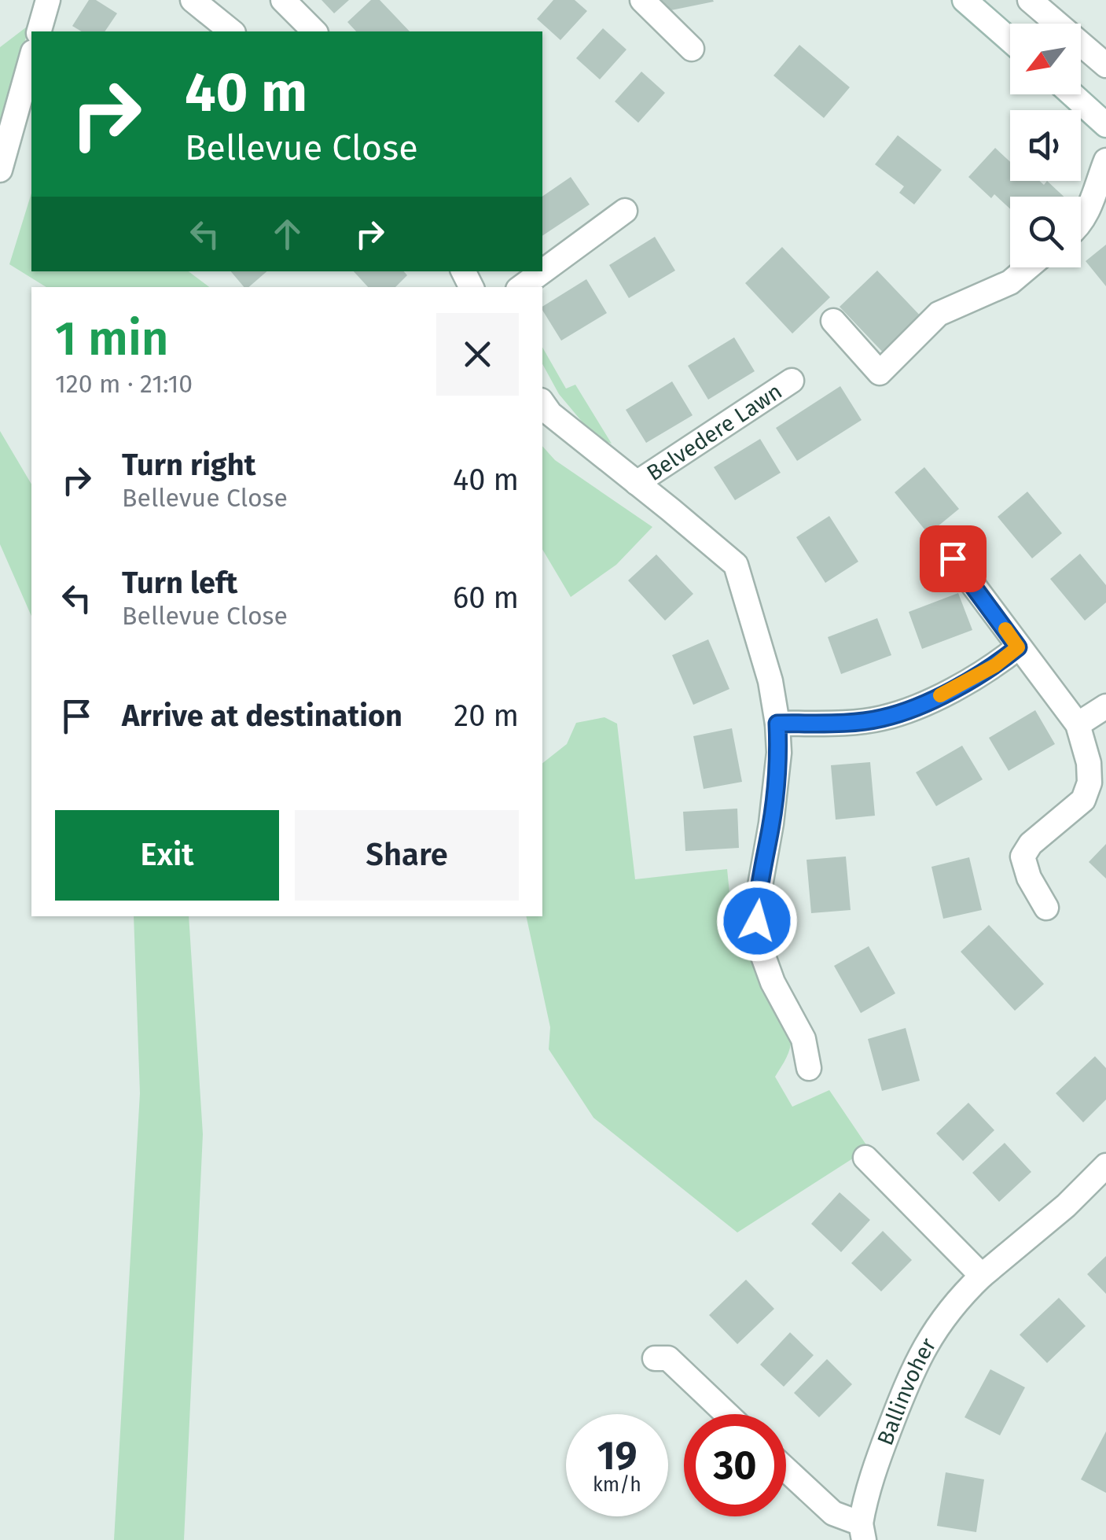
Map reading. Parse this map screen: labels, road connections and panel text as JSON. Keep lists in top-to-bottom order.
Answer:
{
  "streets": {
    "street": ["Belvedere Lawn", "Ballinvoher"]
  },
  "north": "bottom left",
  "page": {
    "turn": ["40 m", "Bellevue Close"],
    "heading": ["1 min", "120 m · 21:10"],
    "list": [
      {
        "name": "Turn right",
        "note": "Bellevue Close",
        "value": "40 m"
      },
      {
        "name": "Turn left",
        "note": "Bellevue Close",
        "value": "60 m"
      },
      {
        "name": "Arrive at destination",
        "value": "20 m"
      }
    ],
    "buttons": ["Exit", "Share"],
    "speed": "19 km/h",
    "limit": "30"
  }
}
